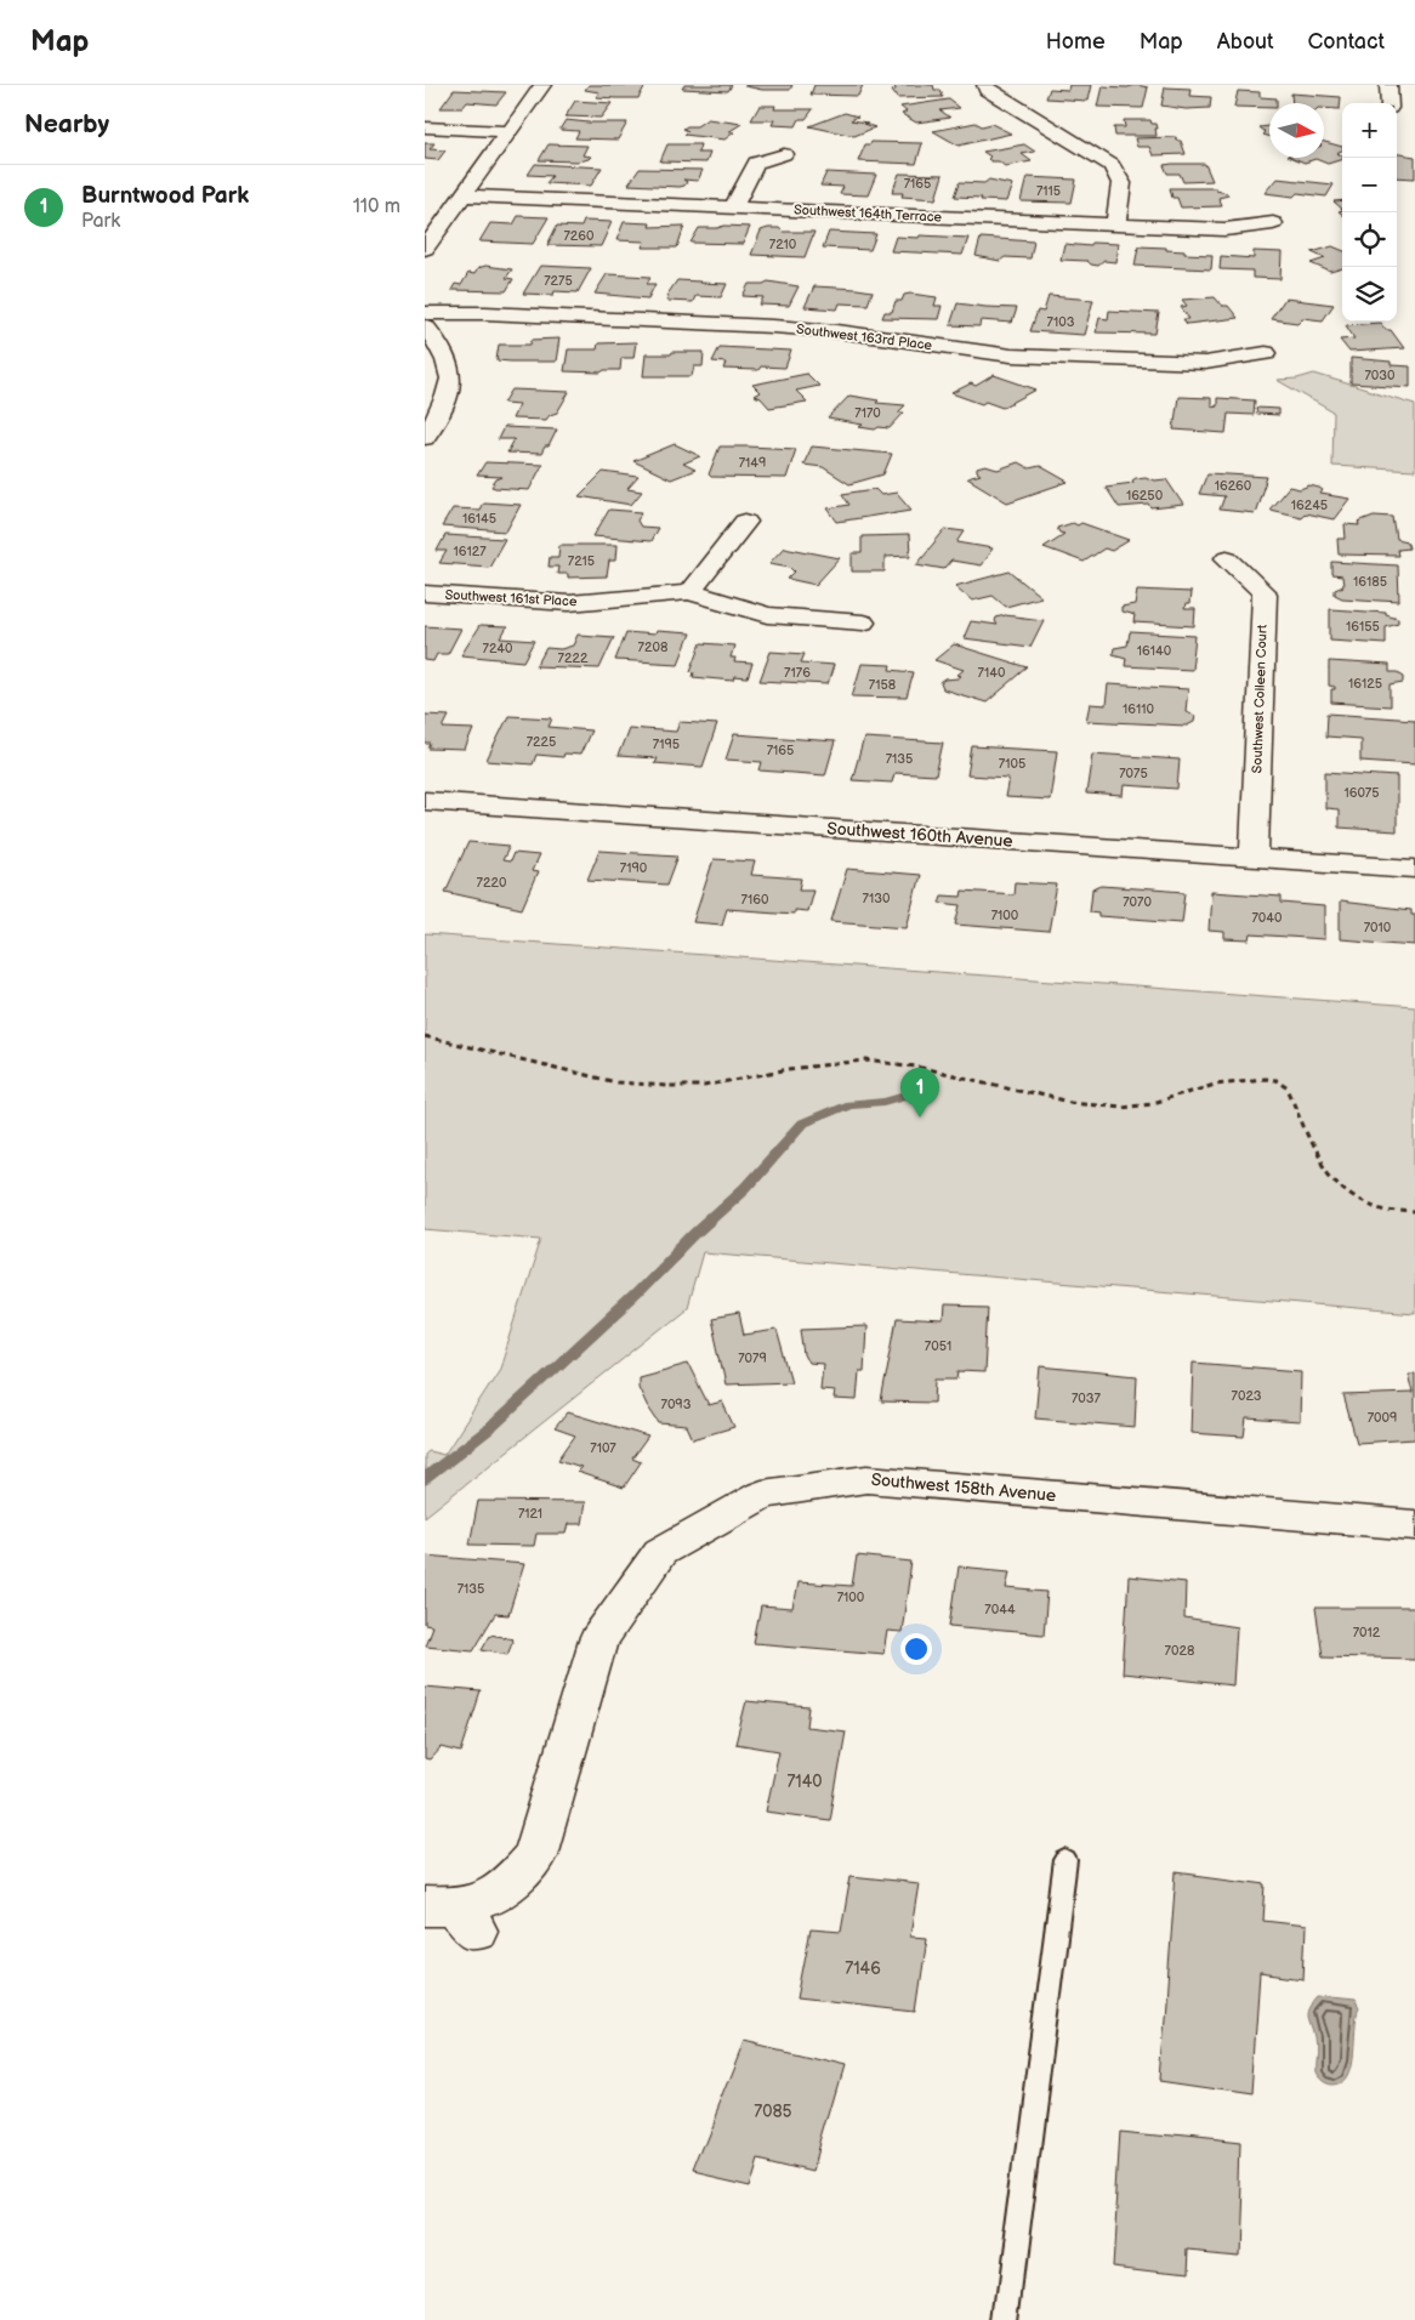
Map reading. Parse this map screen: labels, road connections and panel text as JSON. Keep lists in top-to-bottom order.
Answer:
{
  "streets": {
    "street": [
      "Southwest 164th Terrace",
      "Southwest 163rd Place",
      "Southwest 161st Place",
      "Southwest Colleen Court",
      "Southwest 160th Avenue",
      "Southwest 158th Avenue"
    ]
  },
  "crossings": [
    ["Southwest Colleen Court", "Southwest 160th Avenue"]
  ],
  "house_numbers": [
    "7165",
    "7115",
    "7260",
    "7210",
    "7275",
    "7103",
    "7030",
    "7170",
    "7149",
    "16260",
    "16250",
    "16245",
    "16145",
    "16127",
    "7215",
    "16185",
    "16155",
    "7208",
    "7240",
    "16140",
    "7222",
    "7176",
    "7140",
    "16125",
    "7158",
    "16110",
    "7225",
    "7195",
    "7165",
    "7135",
    "7105",
    "7075",
    "16075",
    "7190",
    "7220",
    "7130",
    "7160",
    "7070",
    "7100",
    "7040",
    "7010",
    "7051",
    "7079",
    "7023",
    "7037",
    "7093",
    "7009",
    "7107",
    "7121",
    "7135",
    "7100",
    "7044",
    "7012",
    "7028",
    "7140",
    "7146",
    "7085"
  ],
  "north": "right",
  "page": {
    "header": "Map",
    "nav": [
      "Home",
      "Map",
      "About",
      "Contact"
    ],
    "heading": "Nearby",
    "map_buttons": ["+", "−"],
    "list": [
      {
        "mark": "1",
        "name": "Burntwood Park",
        "note": "Park",
        "value": "110 m"
      }
    ],
    "pins": "1"
  }
}
